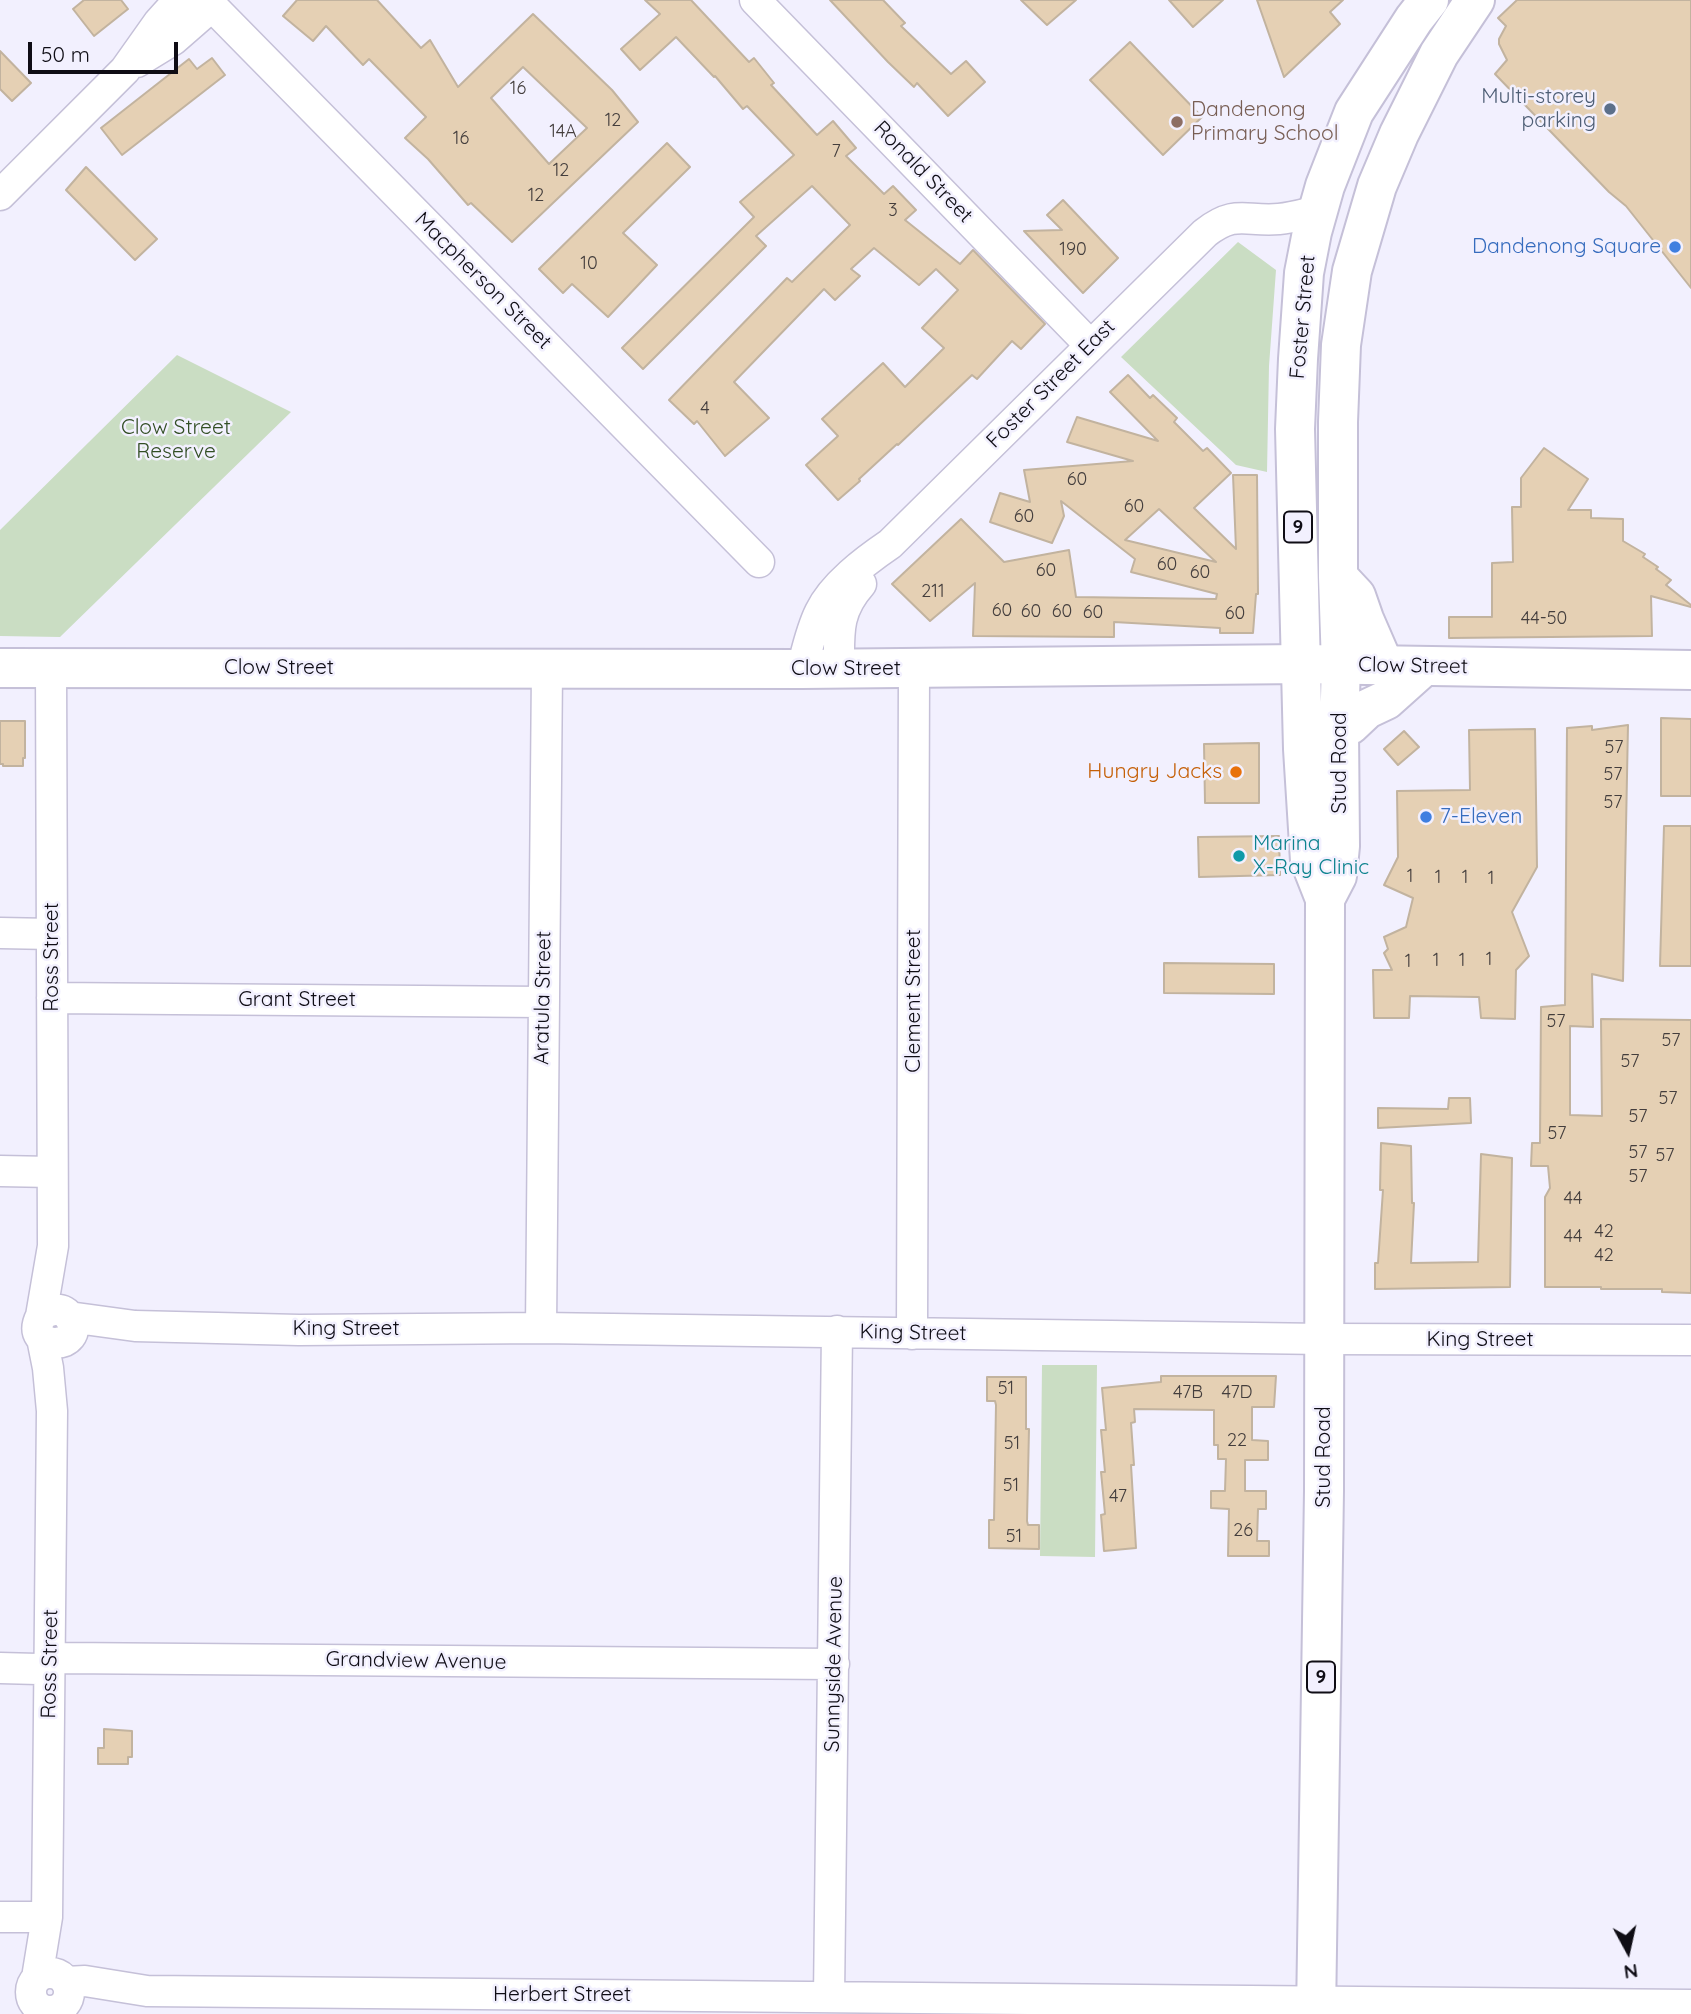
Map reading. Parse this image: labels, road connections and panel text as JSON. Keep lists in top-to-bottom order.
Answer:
{
  "streets": {
    "main road": [
      "Foster Street",
      "9",
      "Clow Street",
      "Stud Road"
    ],
    "street": [
      "Ronald Street",
      "Macpherson Street",
      "Foster Street East",
      "Ross Street",
      "Aratula Street",
      "Grant Street",
      "Clement Street",
      "King Street",
      "Grandview Avenue",
      "Sunnyside Avenue",
      "Herbert Street"
    ]
  },
  "crossings": [
    ["Ronald Street", "Foster Street East"],
    ["Foster Street", "Foster Street East"],
    ["Foster Street", "Clow Street"],
    ["Foster Street", "Stud Road"],
    ["Foster Street East", "Clow Street"],
    ["Clow Street", "Stud Road"],
    ["Clow Street", "Ross Street"],
    ["Clow Street", "Aratula Street"],
    ["Clow Street", "Clement Street"],
    ["Stud Road", "King Street"],
    ["Stud Road", "Herbert Street"],
    ["Ross Street", "Grant Street"],
    ["Ross Street", "King Street"],
    ["Ross Street", "Grandview Avenue"],
    ["Ross Street", "Herbert Street"],
    ["Aratula Street", "Grant Street"],
    ["Aratula Street", "King Street"],
    ["Clement Street", "King Street"],
    ["King Street", "Sunnyside Avenue"],
    ["Grandview Avenue", "Sunnyside Avenue"],
    ["Sunnyside Avenue", "Herbert Street"]
  ],
  "parks": ["Clow Street Reserve"],
  "places": [
    "Multi-storey parking",
    "Dandenong Primary School",
    "Dandenong Square",
    "Hungry Jacks",
    "7-Eleven",
    "Marina X-Ray Clinic"
  ],
  "house_numbers": [
    "16",
    "12",
    "14A",
    "16",
    "7",
    "12",
    "12",
    "3",
    "190",
    "10",
    "4",
    "60",
    "60",
    "60",
    "60",
    "60",
    "60",
    "211",
    "60",
    "60",
    "60",
    "60",
    "60",
    "44-50",
    "57",
    "57",
    "57",
    "1",
    "1",
    "1",
    "1",
    "1",
    "1",
    "1",
    "1",
    "57",
    "57",
    "57",
    "57",
    "57",
    "57",
    "57",
    "57",
    "57",
    "44",
    "42",
    "44",
    "42",
    "51",
    "47B",
    "47D",
    "22",
    "51",
    "51",
    "47",
    "26",
    "51"
  ],
  "scale_bar": "50 m",
  "north": "bottom"
}
